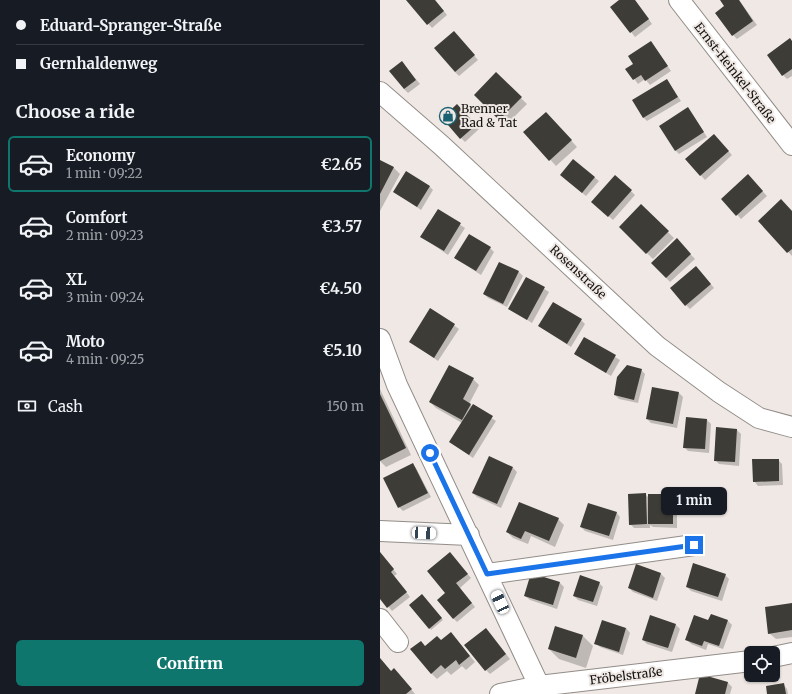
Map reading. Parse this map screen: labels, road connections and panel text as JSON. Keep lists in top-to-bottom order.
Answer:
{
  "streets": {
    "street": ["Ernst-Heinkel-Straße", "Rosenstraße", "Fröbelstraße"]
  },
  "places": {
    "shop": ["Brenner Rad & Tat"]
  },
  "page": {
    "banner": ["Eduard-Spranger-Straße", "Gernhaldenweg"],
    "heading": "Choose a ride",
    "list": [
      {
        "name": "Economy",
        "note": "1 min · 09:22",
        "value": "€2.65"
      },
      {
        "name": "Comfort",
        "note": "2 min · 09:23",
        "value": "€3.57"
      },
      {
        "name": "XL",
        "note": "3 min · 09:24",
        "value": "€4.50"
      },
      {
        "name": "Moto",
        "note": "4 min · 09:25",
        "value": "€5.10"
      }
    ],
    "pay": ["Cash", "150 m"],
    "bubble": "1 min",
    "buttons": "Confirm"
  }
}
